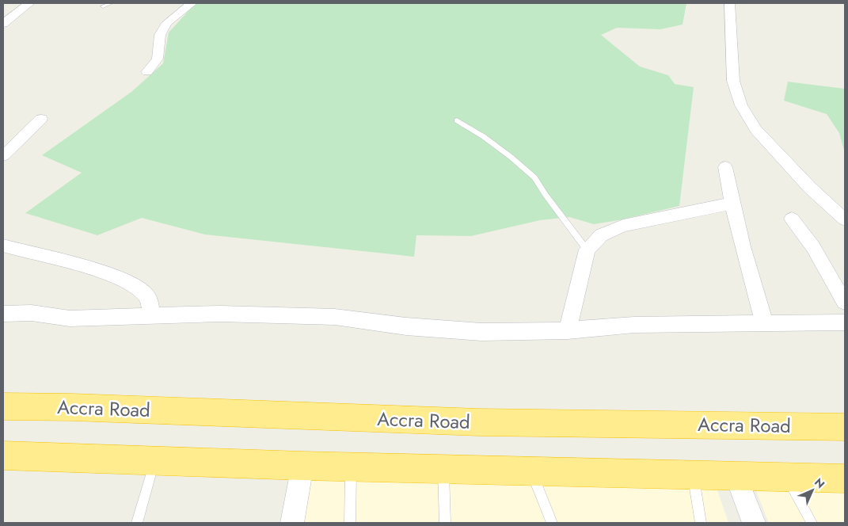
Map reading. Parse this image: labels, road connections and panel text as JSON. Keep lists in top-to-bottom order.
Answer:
{
  "streets": {
    "highway": ["Accra Road"]
  },
  "north": "top right"
}
